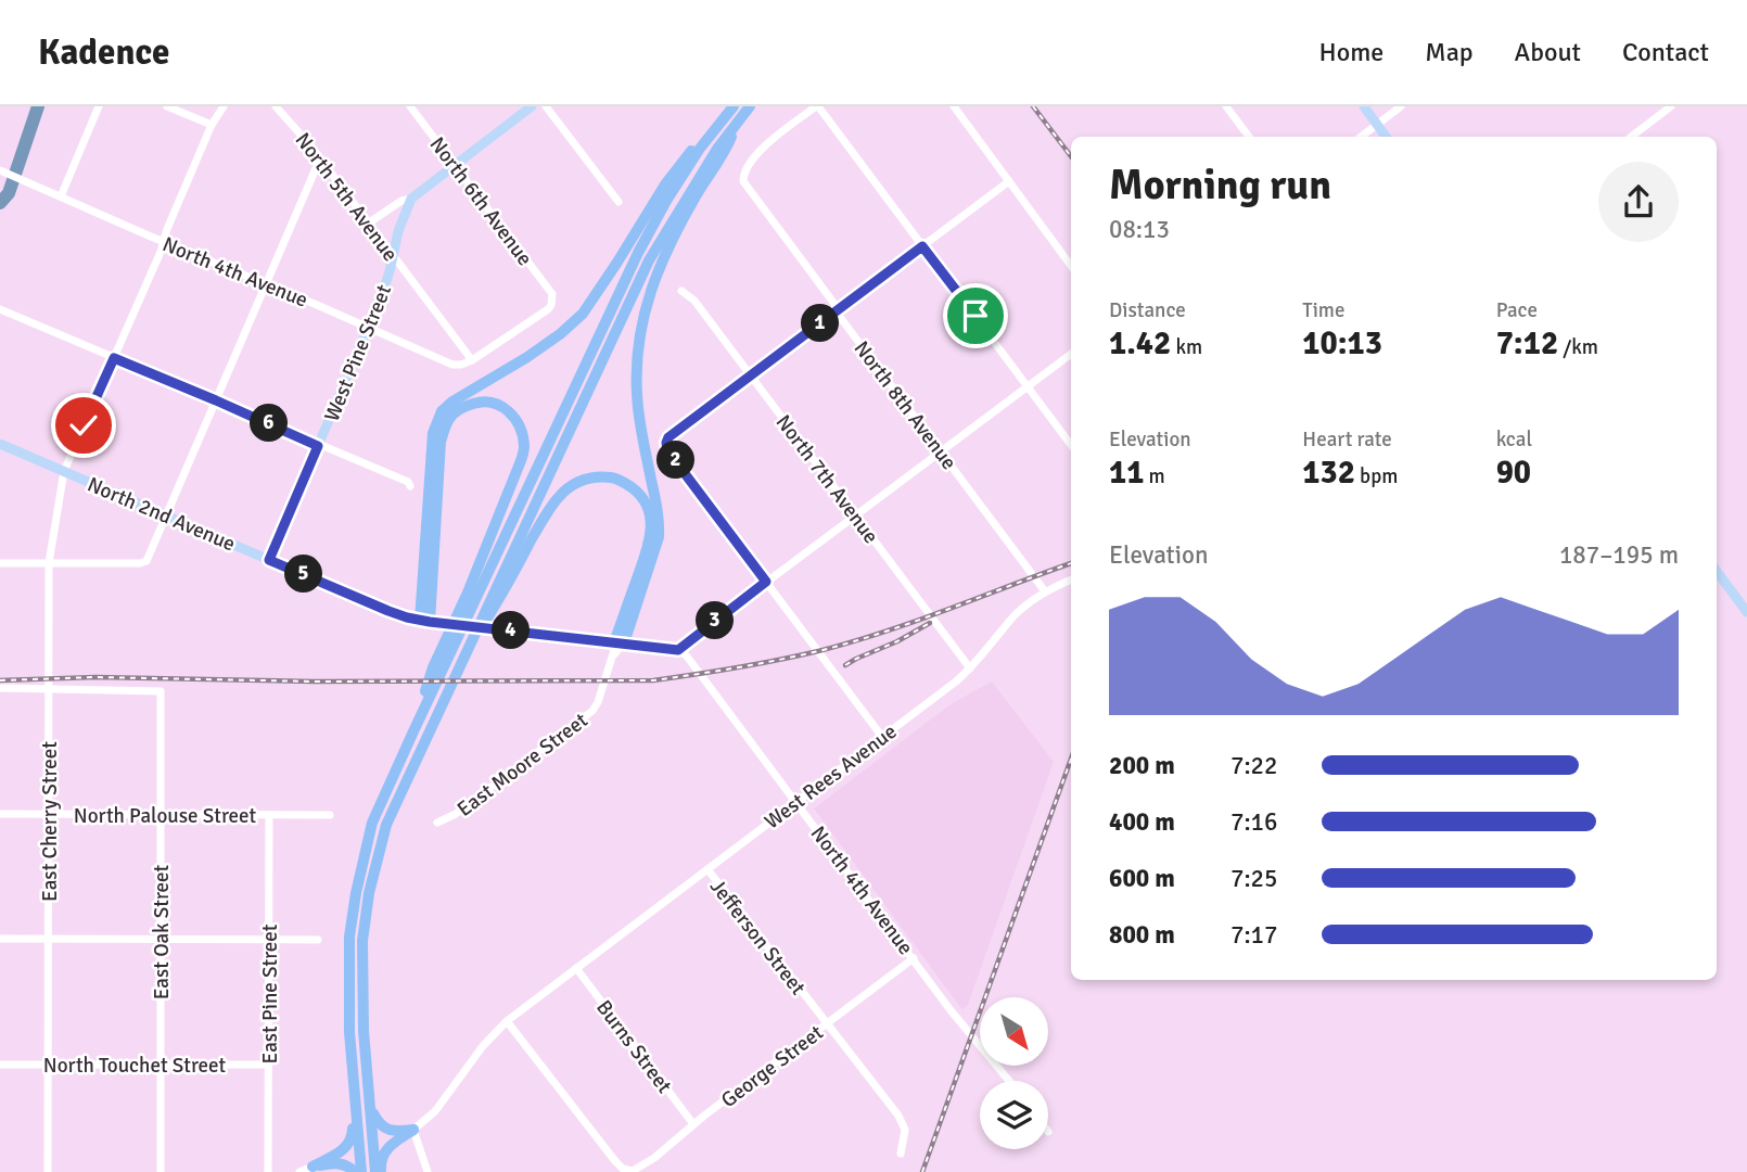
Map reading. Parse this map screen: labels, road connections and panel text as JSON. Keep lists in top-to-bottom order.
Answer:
{
  "streets": {
    "main road": ["West Pine Street", "North 2nd Avenue"],
    "street": [
      "North 5th Avenue",
      "North 6th Avenue",
      "North 4th Avenue",
      "North 8th Avenue",
      "North 7th Avenue",
      "East Moore Street",
      "West Rees Avenue",
      "North Palouse Street",
      "East Cherry Street",
      "East Oak Street",
      "Jefferson Street",
      "East Pine Street",
      "Burns Street",
      "North Touchet Street",
      "George Street"
    ]
  },
  "crossings": [
    ["North 5th Avenue", "North 6th Avenue"],
    ["North 5th Avenue", "North 4th Avenue"],
    ["North 5th Avenue", "West Pine Street"],
    ["North 6th Avenue", "North 4th Avenue"],
    ["North 4th Avenue", "West Pine Street"],
    ["North 4th Avenue", "North 2nd Avenue"],
    ["North 4th Avenue", "West Rees Avenue"],
    ["North 4th Avenue", "East Cherry Street"],
    ["North 4th Avenue", "George Street"],
    ["West Pine Street", "North 2nd Avenue"],
    ["North 8th Avenue", "West Rees Avenue"],
    ["North 7th Avenue", "West Rees Avenue"],
    ["North 2nd Avenue", "East Moore Street"],
    ["North 2nd Avenue", "East Cherry Street"],
    ["West Rees Avenue", "Jefferson Street"],
    ["West Rees Avenue", "Burns Street"],
    ["North Palouse Street", "East Cherry Street"],
    ["North Palouse Street", "East Oak Street"],
    ["North Palouse Street", "East Pine Street"],
    ["East Cherry Street", "East Oak Street"],
    ["East Cherry Street", "North Touchet Street"],
    ["East Oak Street", "North Touchet Street"],
    ["Jefferson Street", "George Street"],
    ["East Pine Street", "North Touchet Street"],
    ["Burns Street", "George Street"]
  ],
  "north": "bottom right",
  "page": {
    "header": "Kadence",
    "nav": [
      "Home",
      "Map",
      "About",
      "Contact"
    ],
    "heading": ["Morning run", "08:13"],
    "stats": [
      ["Distance", "1.42 km"],
      ["Time", "10:13"],
      ["Pace", "7:12 /km"],
      ["Elevation", "11 m"],
      ["Heart rate", "132 bpm"],
      ["kcal", "90"]
    ],
    "pins": [
      "1",
      "6",
      "2",
      "5",
      "3",
      "4"
    ],
    "chart": ["Elevation", "187–195 m"],
    "list": [
      {
        "name": "200 m",
        "note": "7:22"
      },
      {
        "name": "400 m",
        "note": "7:16"
      },
      {
        "name": "600 m",
        "note": "7:25"
      },
      {
        "name": "800 m",
        "note": "7:17"
      }
    ]
  }
}
